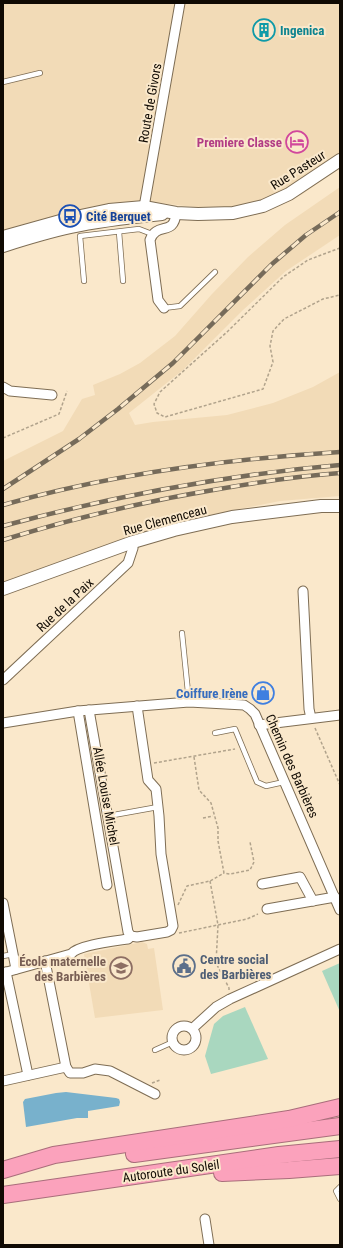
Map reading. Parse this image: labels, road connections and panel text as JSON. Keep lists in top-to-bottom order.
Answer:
{
  "streets": {
    "highway": ["Autoroute du Soleil"],
    "main road": ["Rue Pasteur", "Rue Clemenceau"],
    "street": [
      "Route de Givors",
      "Rue de la Paix",
      "Chemin des Barbières",
      "Allée Louise Michel"
    ]
  },
  "crossings": [
    ["Route de Givors", "Rue Pasteur"],
    ["Rue Clemenceau", "Rue de la Paix"],
    ["Chemin des Barbières", "Allée Louise Michel"]
  ],
  "places": {
    "building": ["Ingenica"],
    "hotel": ["Premiere Classe"],
    "bus stop": ["Cité Berquet"],
    "shop": ["Coiffure Irène"],
    "public building": ["Centre social des Barbières"],
    "school or university": ["École maternelle des Barbières"]
  }
}
